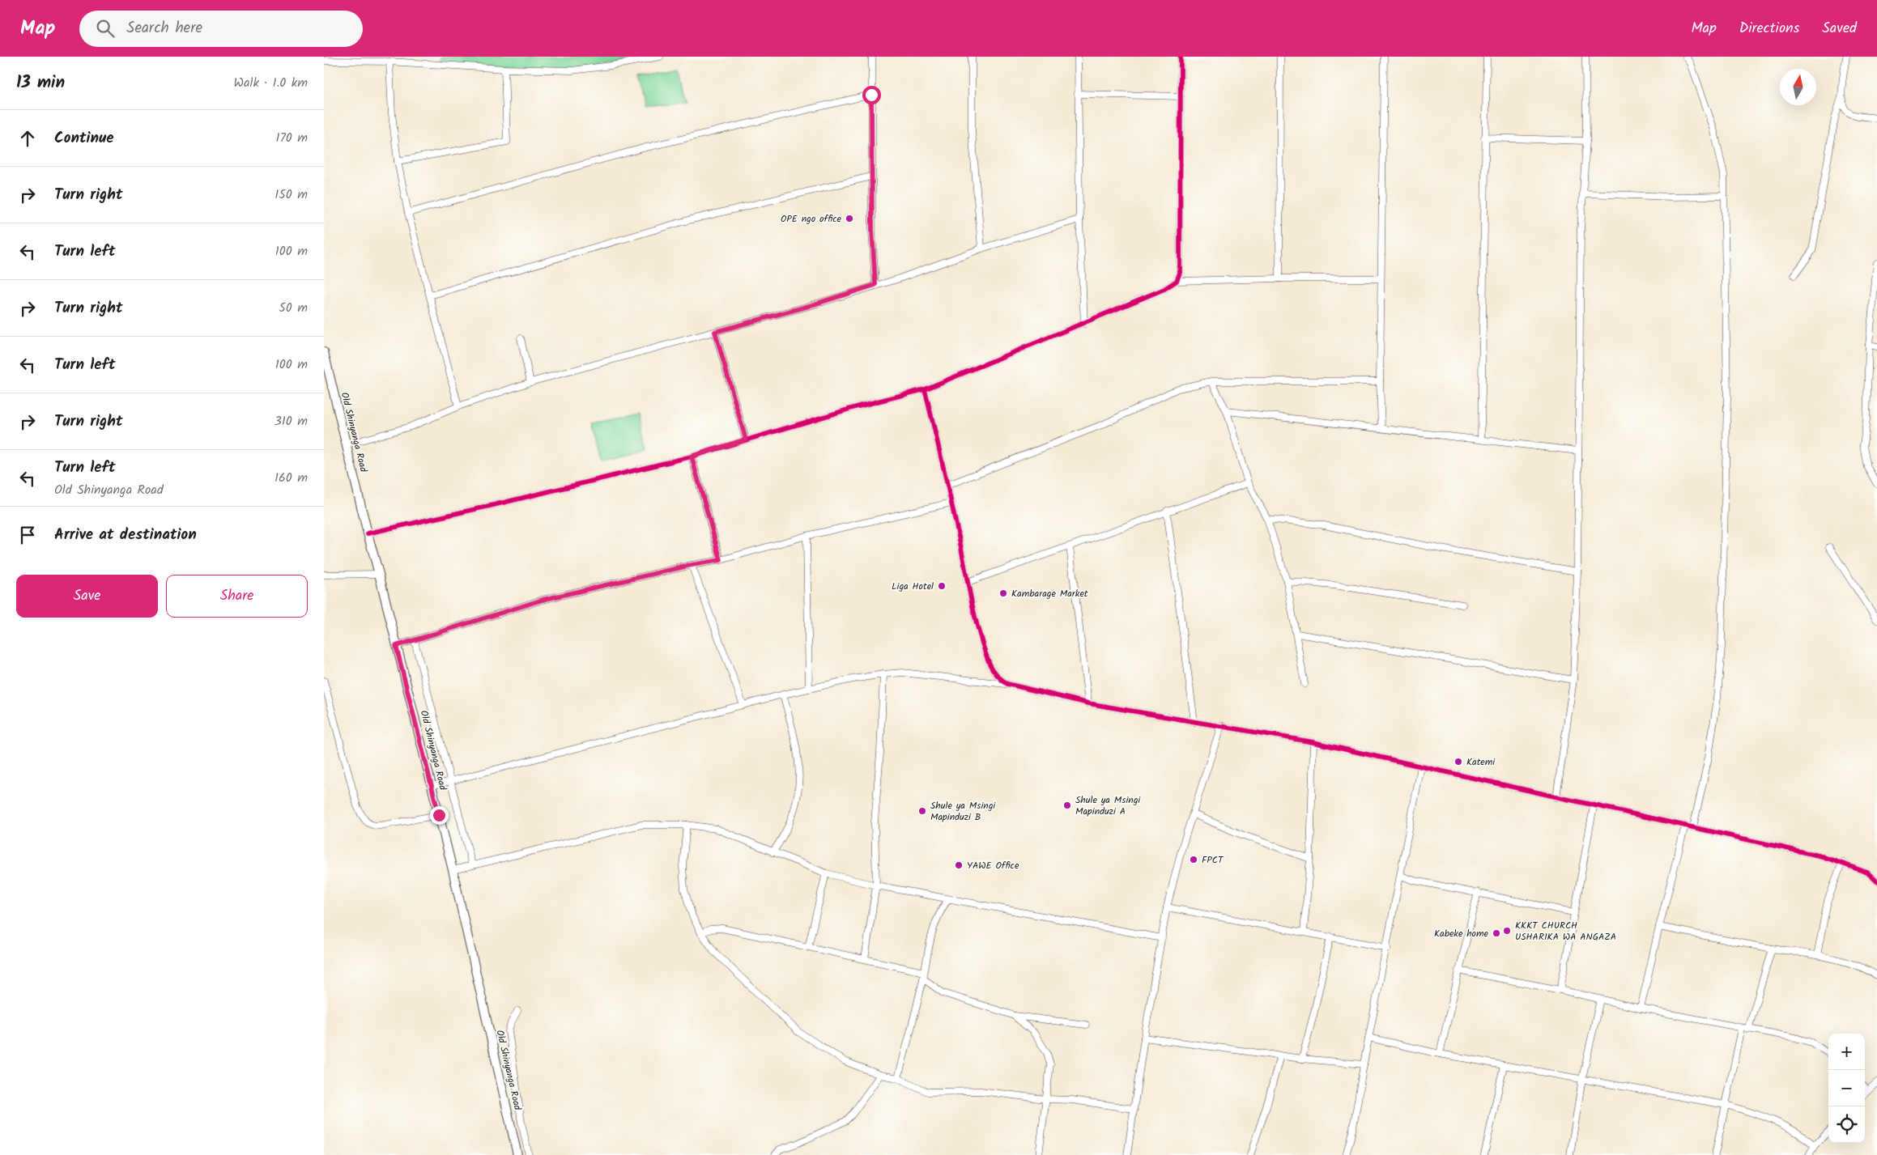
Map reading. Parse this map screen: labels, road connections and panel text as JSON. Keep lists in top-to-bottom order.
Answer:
{
  "streets": {
    "main road": ["Old Shinyanga Road"]
  },
  "places": [
    "OPE ngo office",
    "Liga Hotel",
    "Kambarage Market",
    "Katemi",
    "Shule ya Msingi Mapinduzi A",
    "Shule ya Msingi Mapinduzi B",
    "FPCT",
    "YAWE Office",
    "KKKT CHURCH USHARIKA WA ANGAZA",
    "Kabeke home"
  ],
  "north": "top",
  "page": {
    "header": "Map",
    "search": "Search here",
    "nav": ["Map", "Directions", "Saved"],
    "heading": ["13 min", "Walk · 1.0 km"],
    "list": [
      ["Continue", "170 m"],
      ["Turn right", "150 m"],
      ["Turn left", "100 m"],
      ["Turn right", "50 m"],
      ["Turn left", "100 m"],
      ["Turn right", "310 m"],
      ["Turn left", "Old Shinyanga Road", "160 m"],
      "Arrive at destination"
    ],
    "buttons": ["Save", "Share"],
    "map_buttons": ["+", "−"]
  }
}
